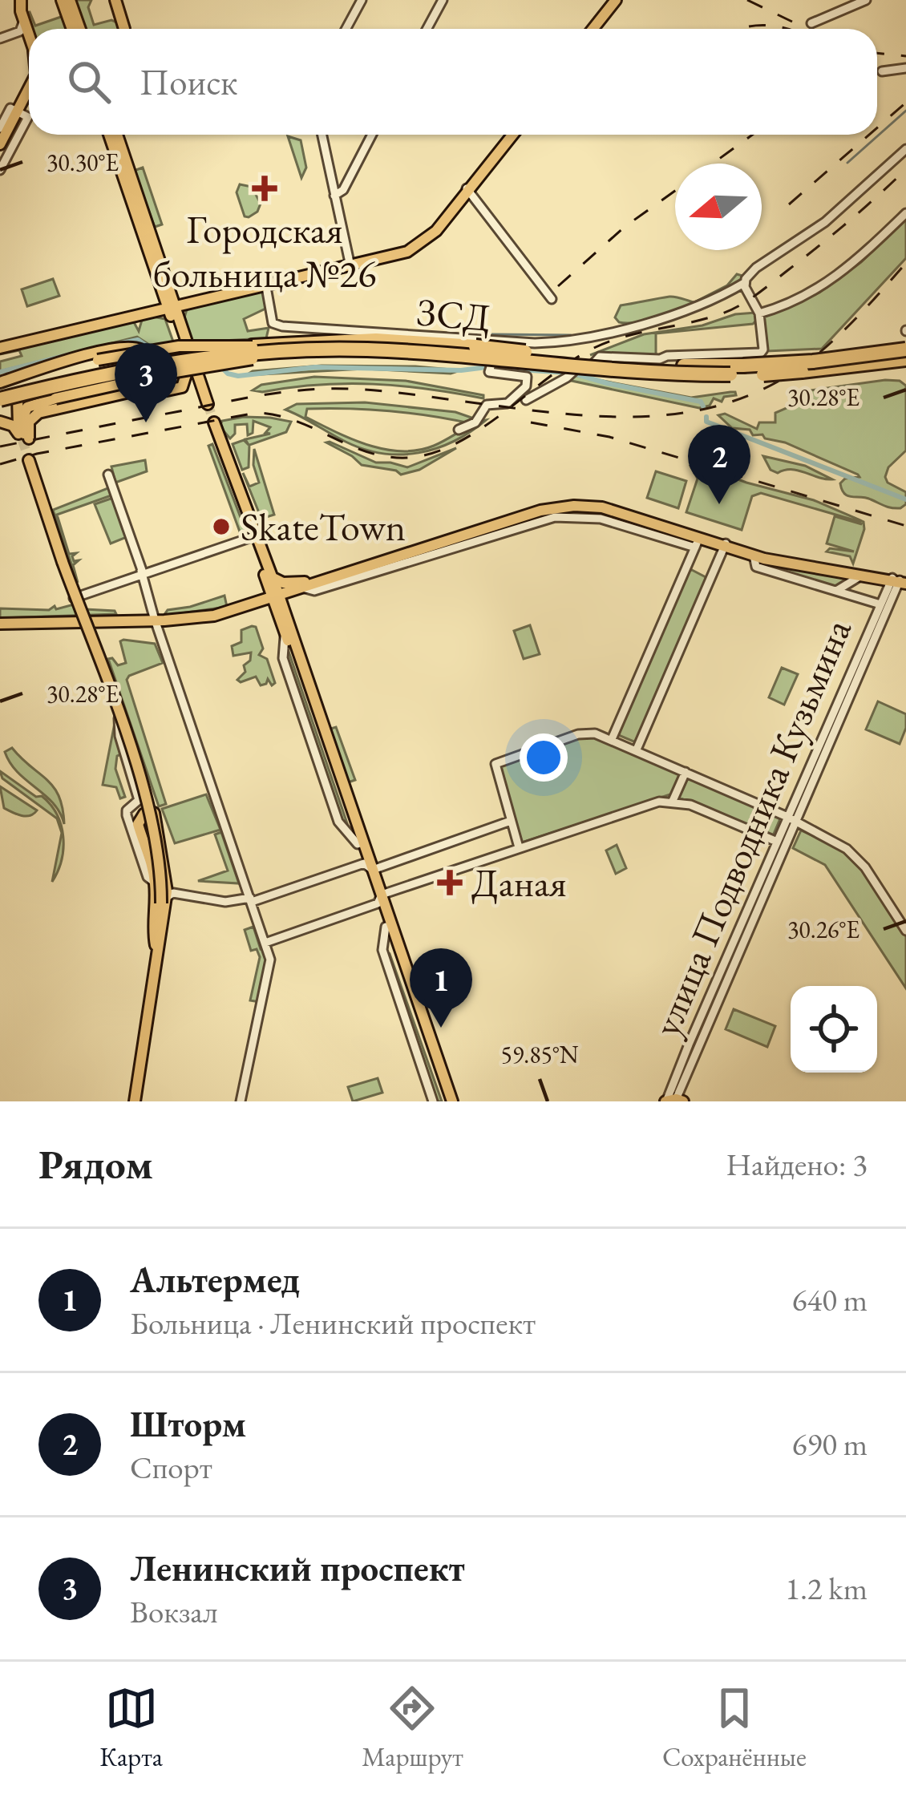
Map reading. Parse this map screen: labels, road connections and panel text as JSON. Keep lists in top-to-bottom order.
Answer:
{
  "streets": {
    "highway": ["ЗСД"],
    "street": ["улица Подводника Кузьмина"]
  },
  "places": {
    "health": ["Городская больница №26", "Даная"],
    "other": ["SkateTown"]
  },
  "north": "left",
  "page": {
    "search": "Поиск",
    "pins": ["3", "2", "1"],
    "heading": ["Рядом", "Найдено: 3"],
    "list": [
      {
        "mark": "1",
        "name": "Альтермед",
        "note": "Больница · Ленинский проспект",
        "value": "640 m"
      },
      {
        "mark": "2",
        "name": "Шторм",
        "note": "Спорт",
        "value": "690 m"
      },
      {
        "mark": "3",
        "name": "Ленинский проспект",
        "note": "Вокзал",
        "value": "1.2 km"
      }
    ],
    "nav": ["Карта", "Маршрут", "Сохранённые"]
  },
  "coordinates": [
    "30.30°E",
    "30.28°E",
    "30.26°E",
    "59.85°N"
  ]
}
